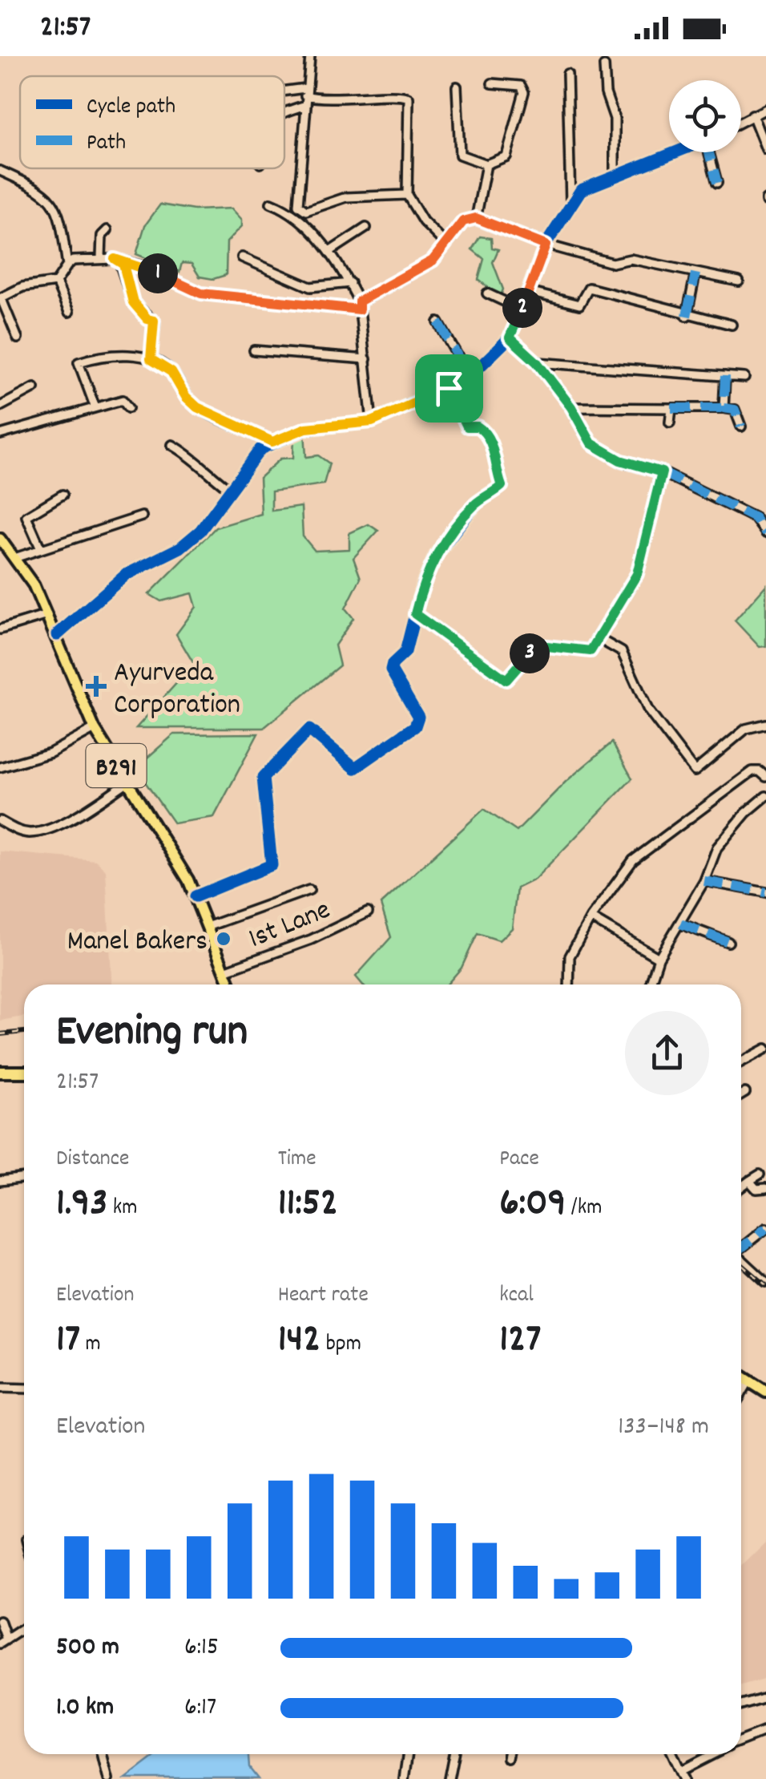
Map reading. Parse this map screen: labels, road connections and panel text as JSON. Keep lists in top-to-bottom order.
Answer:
{
  "streets": {
    "main road": ["B291"],
    "street": ["1st Lane"]
  },
  "crossings": [
    ["B291", "1st Lane"]
  ],
  "places": {
    "health": ["Ayurveda Corporation"],
    "other": ["Manel Bakers"]
  },
  "legend": ["Cycle path", "Path"],
  "page": {
    "status": "21:57",
    "pins": ["1", "2", "3"],
    "heading": ["Evening run", "21:57"],
    "stats": [
      ["Distance", "1.93 km"],
      ["Time", "11:52"],
      ["Pace", "6:09 /km"],
      ["Elevation", "17 m"],
      ["Heart rate", "142 bpm"],
      ["kcal", "127"]
    ],
    "chart": ["Elevation", "133–148 m"],
    "list": [
      {
        "name": "500 m",
        "note": "6:15"
      },
      {
        "name": "1.0 km",
        "note": "6:17"
      }
    ]
  }
}
